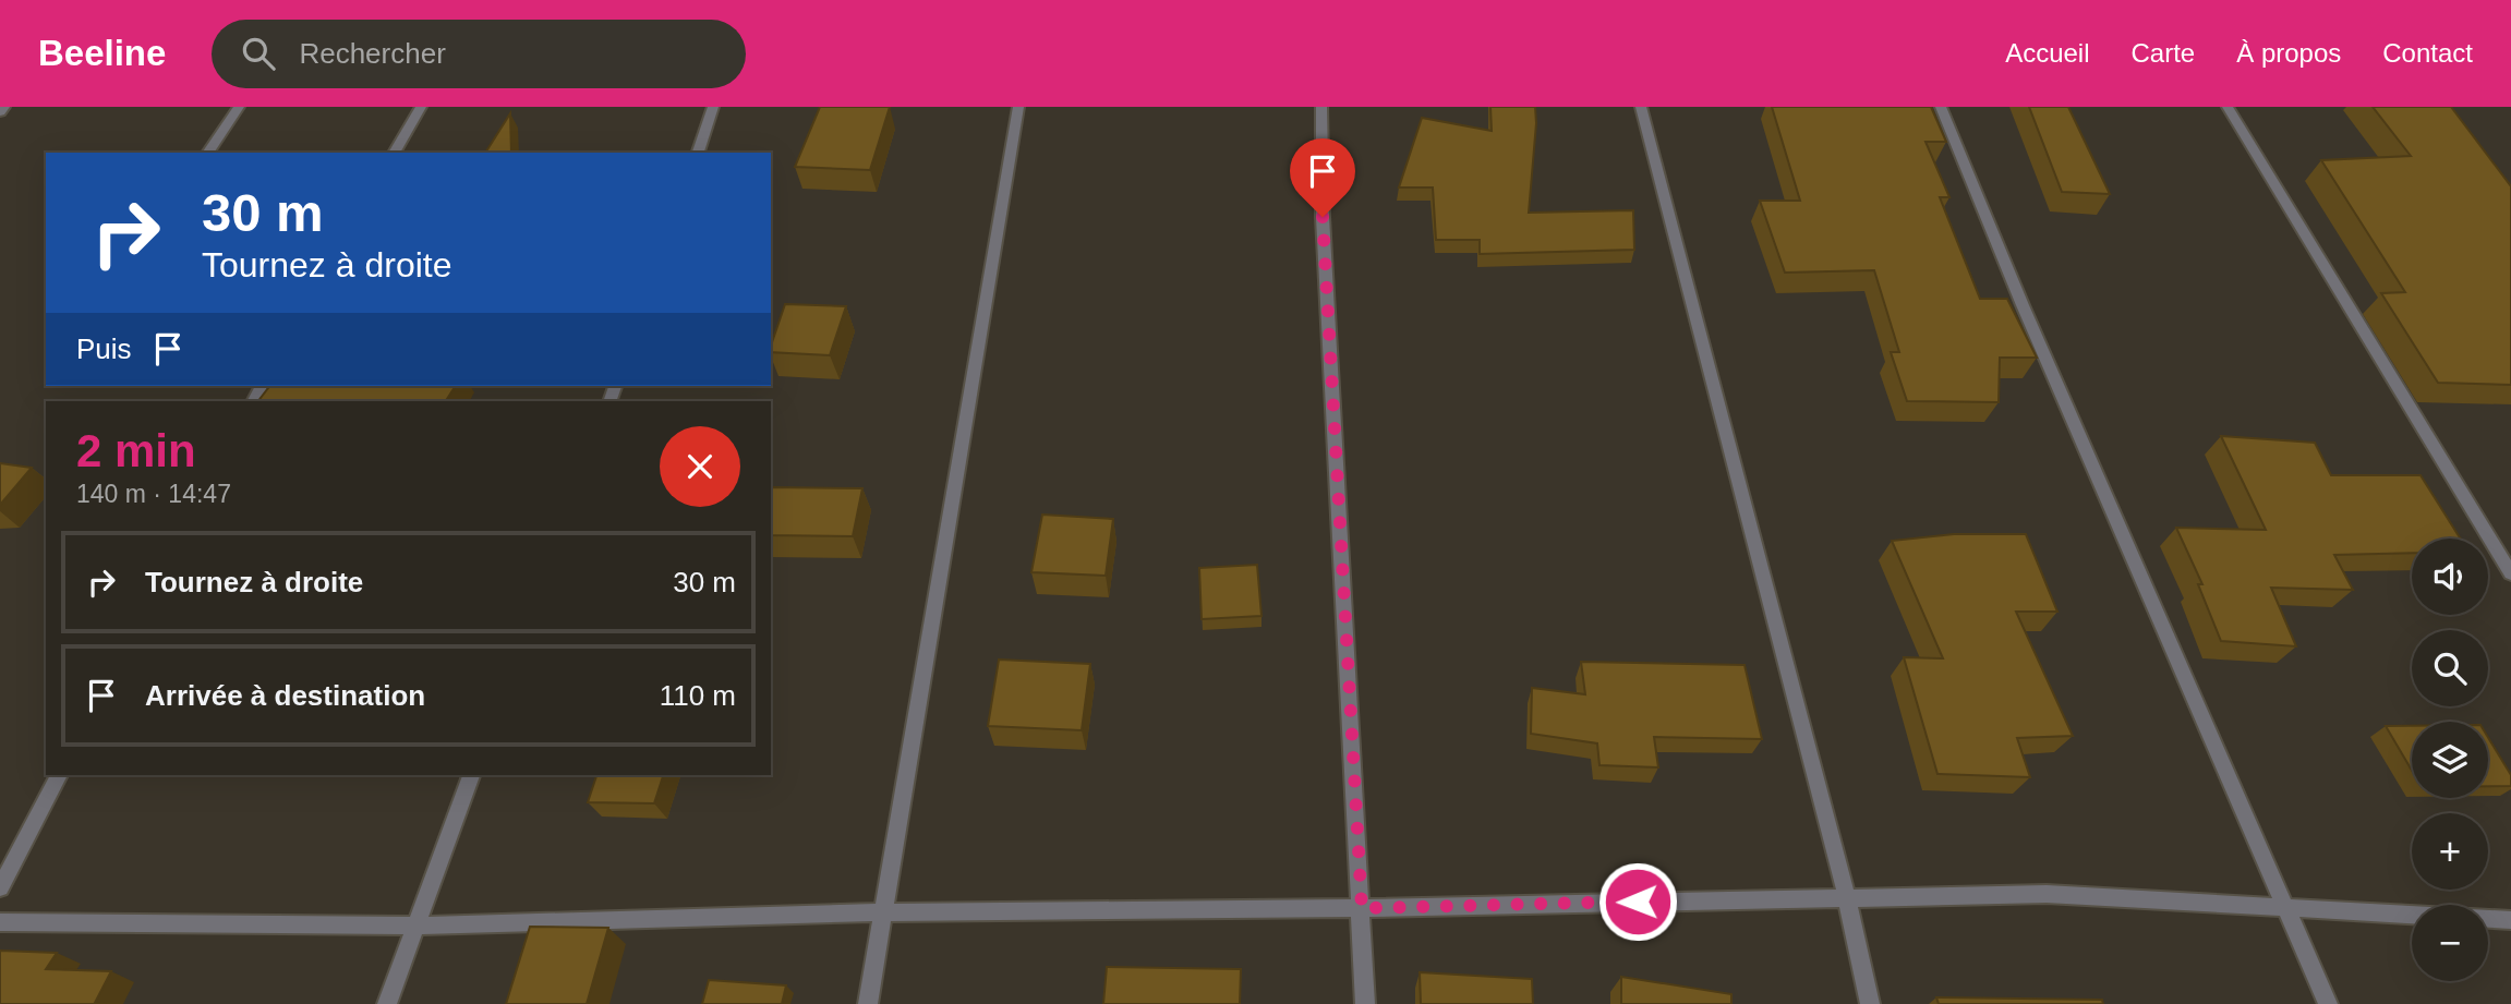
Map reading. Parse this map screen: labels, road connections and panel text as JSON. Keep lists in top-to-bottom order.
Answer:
{
  "page": {
    "header": "Beeline",
    "search": "Rechercher",
    "nav": [
      "Accueil",
      "Carte",
      "À propos",
      "Contact"
    ],
    "turn": ["30 m", "Tournez à droite"],
    "then": "Puis",
    "heading": ["2 min", "140 m · 14:47"],
    "list": [
      {
        "name": "Tournez à droite",
        "value": "30 m"
      },
      {
        "name": "Arrivée à destination",
        "value": "110 m"
      }
    ],
    "map_buttons": ["+", "−"]
  }
}
